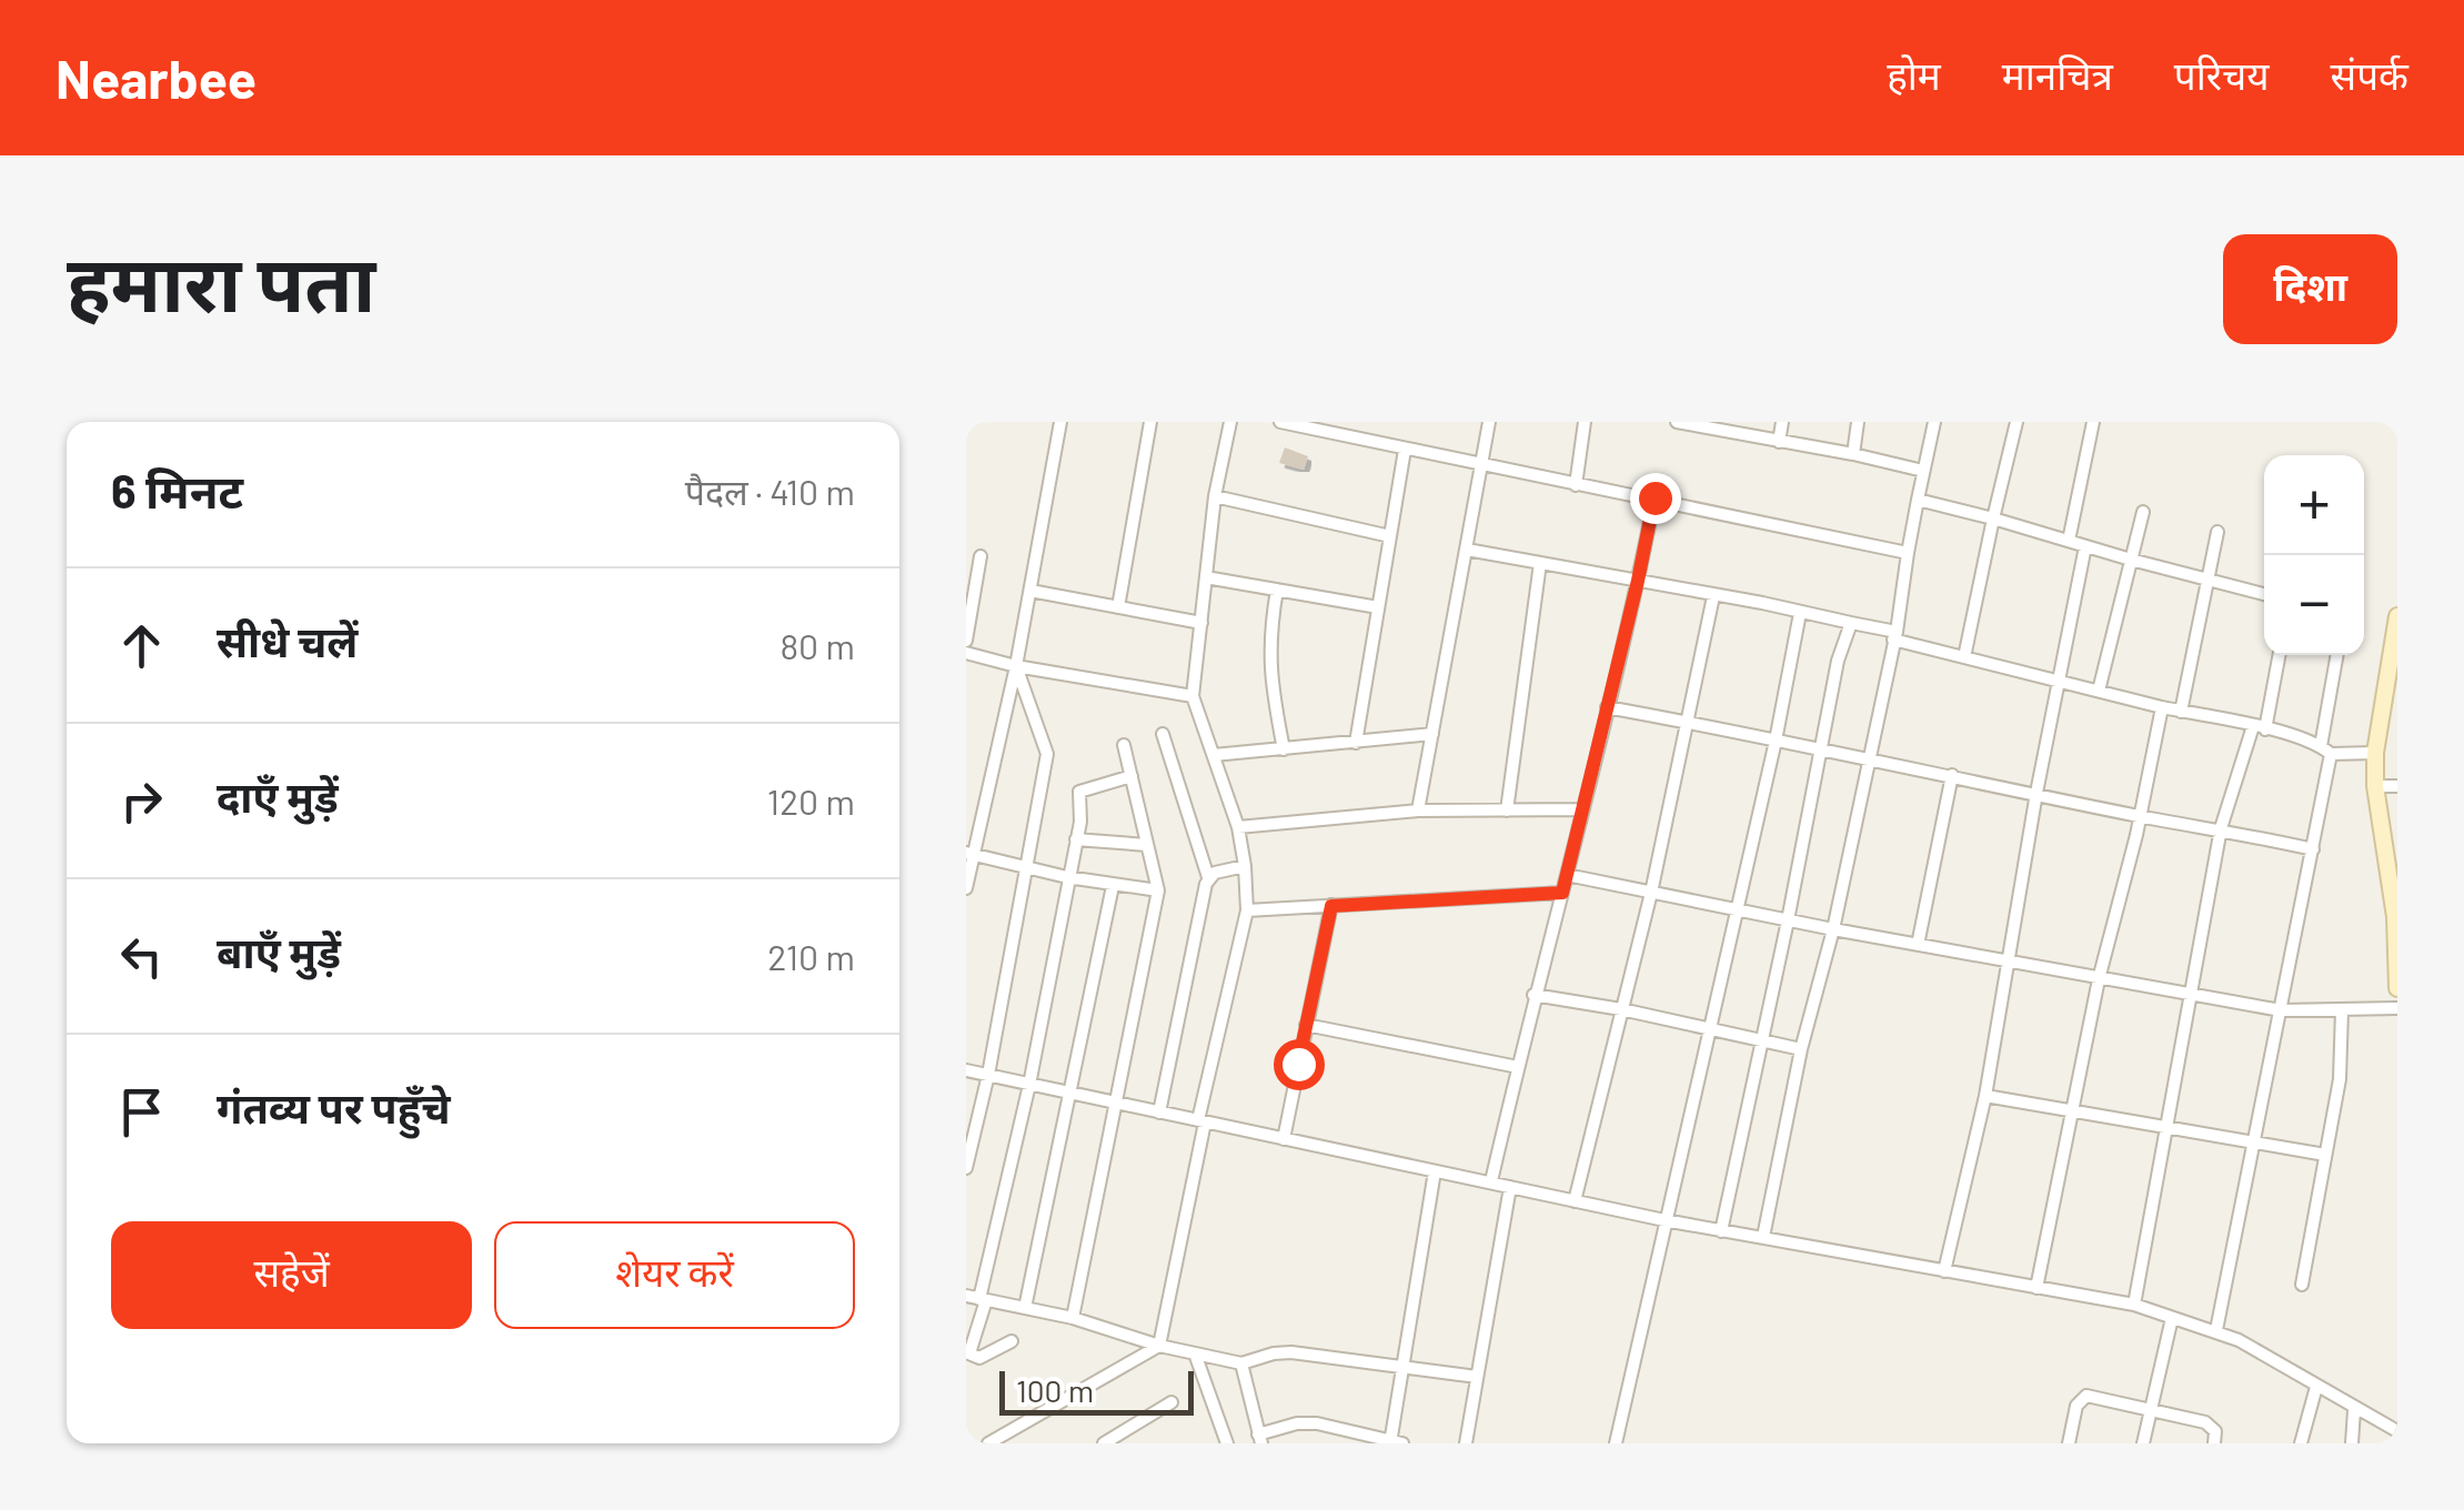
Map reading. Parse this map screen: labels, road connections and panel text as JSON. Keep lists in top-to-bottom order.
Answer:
{
  "scale_bar": "100 m",
  "page": {
    "header": "Nearbee",
    "nav": [
      "होम",
      "मानचित्र",
      "परिचय",
      "संपर्क"
    ],
    "title": "हमारा पता",
    "buttons": [
      "दिशा",
      ["सहेजें", "शेयर करें"]
    ],
    "heading": ["6 मिनट", "पैदल · 410 m"],
    "map_buttons": ["+", "−"],
    "list": [
      ["सीधे चलें", "80 m"],
      ["दाएँ मुड़ें", "120 m"],
      ["बाएँ मुड़ें", "210 m"],
      "गंतव्य पर पहुँचे"
    ],
    "scale": "100 m"
  }
}
